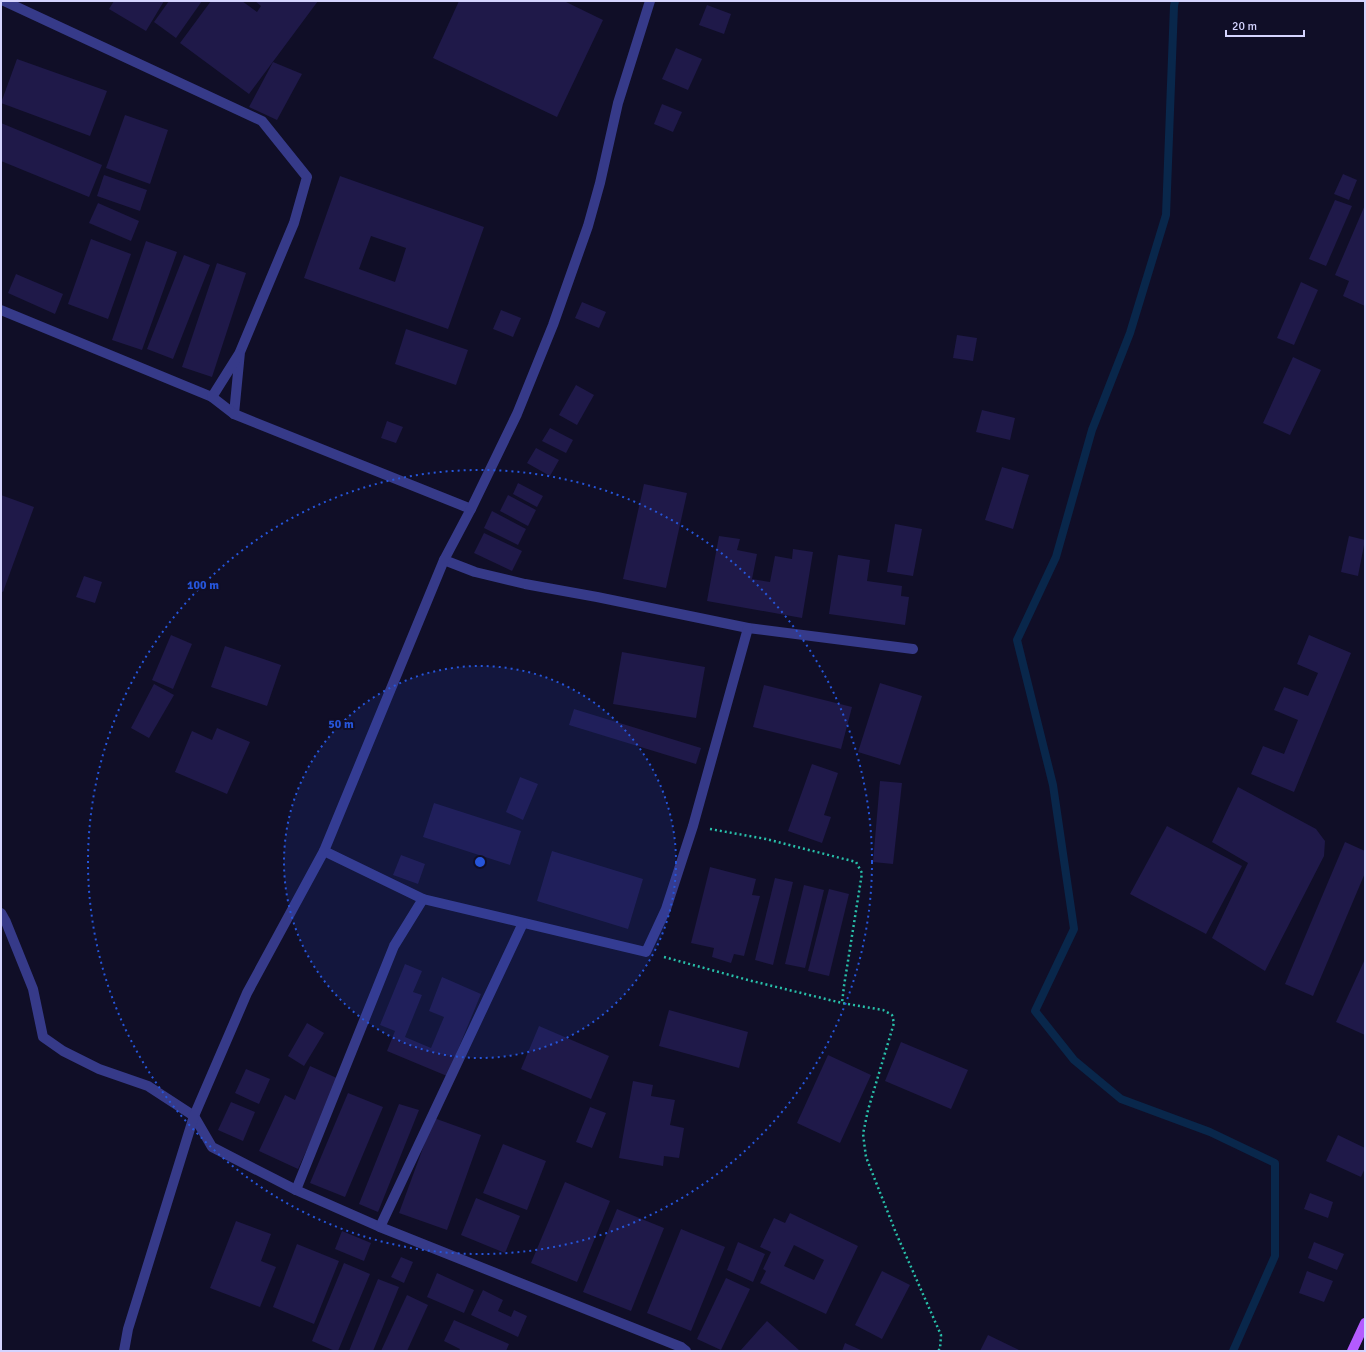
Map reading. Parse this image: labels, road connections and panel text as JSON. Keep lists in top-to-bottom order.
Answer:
{
  "scale_bar": "20 m",
  "rings": ["100 m", "50 m"]
}
